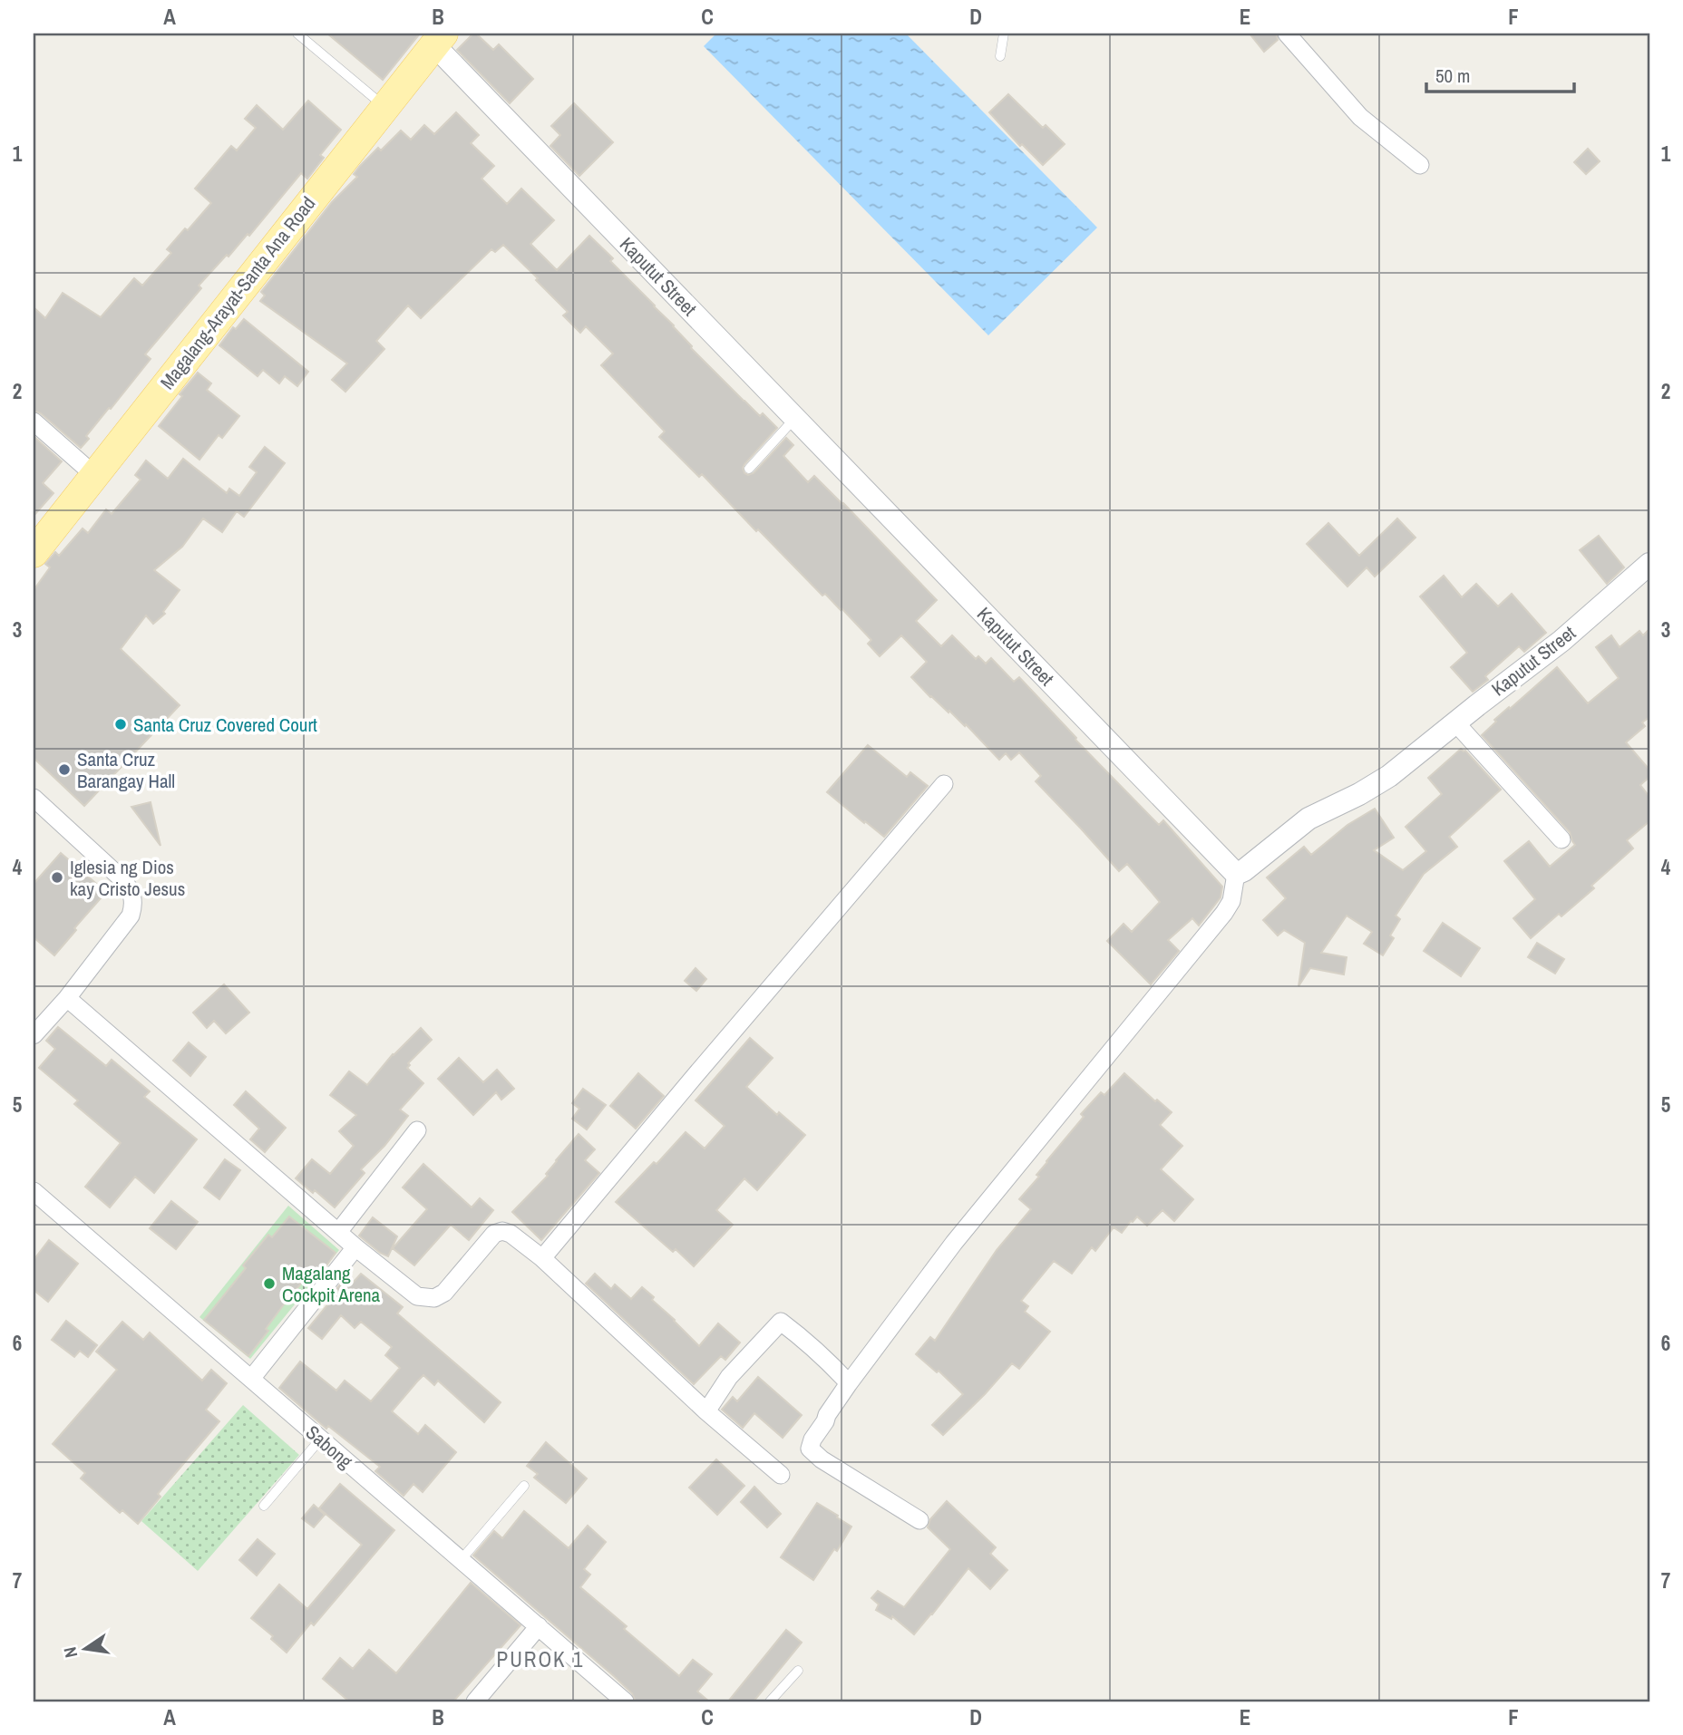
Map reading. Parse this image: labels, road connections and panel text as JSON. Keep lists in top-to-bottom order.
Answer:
{
  "streets": {
    "main road": ["Magalang-Arayat-Santa Ana Road"],
    "street": ["Kaputut Street", "Sabong"]
  },
  "crossings": [
    ["Kaputut Street", "Magalang-Arayat-Santa Ana Road"]
  ],
  "districts": ["PUROK 1"],
  "places": [
    "Santa Cruz Covered Court",
    "Santa Cruz Barangay Hall",
    "Iglesia ng Dios kay Cristo Jesus",
    "Magalang Cockpit Arena"
  ],
  "scale_bar": "50 m",
  "north": "left",
  "grid": {
    "columns": [
      "A",
      "B",
      "C",
      "D",
      "E",
      "F"
    ],
    "rows": [
      "1",
      "2",
      "3",
      "4",
      "5",
      "6",
      "7"
    ]
  }
}
